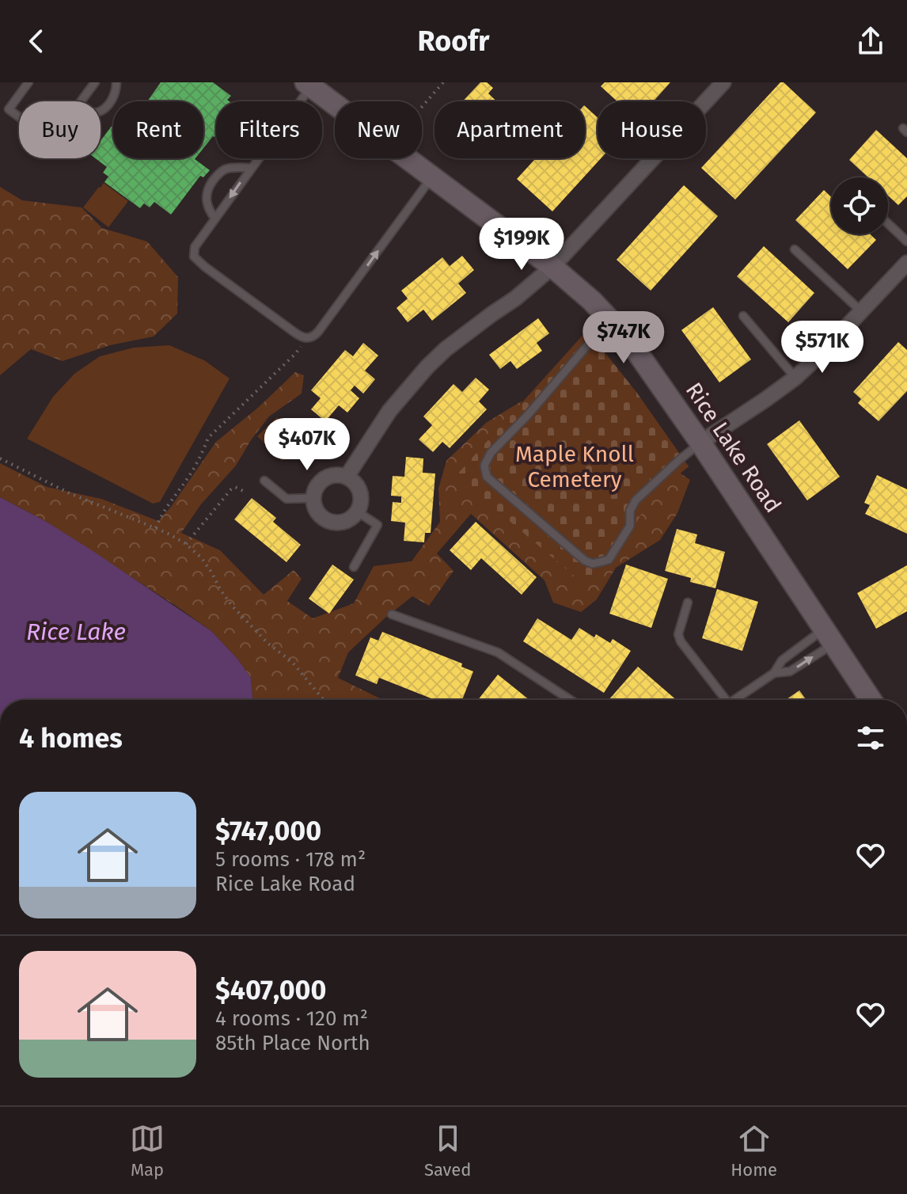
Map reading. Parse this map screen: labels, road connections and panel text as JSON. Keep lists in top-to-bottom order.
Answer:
{
  "streets": {
    "street": ["Rice Lake Road"]
  },
  "water": ["Rice Lake"],
  "parks": ["Maple Knoll Cemetery"],
  "page": {
    "header": "Roofr",
    "chip": [
      "Buy",
      "Rent",
      "Filters",
      "New",
      "Apartment",
      "House"
    ],
    "price": [
      "$199K",
      "$747K",
      "$571K",
      "$407K"
    ],
    "heading": "4 homes",
    "list": [
      {
        "name": "$747,000",
        "note": "5 rooms · 178 m² · Rice Lake Road"
      },
      {
        "name": "$407,000",
        "note": "4 rooms · 120 m² · 85th Place North"
      }
    ],
    "tabs": ["Map", "Saved", "Home"]
  }
}
